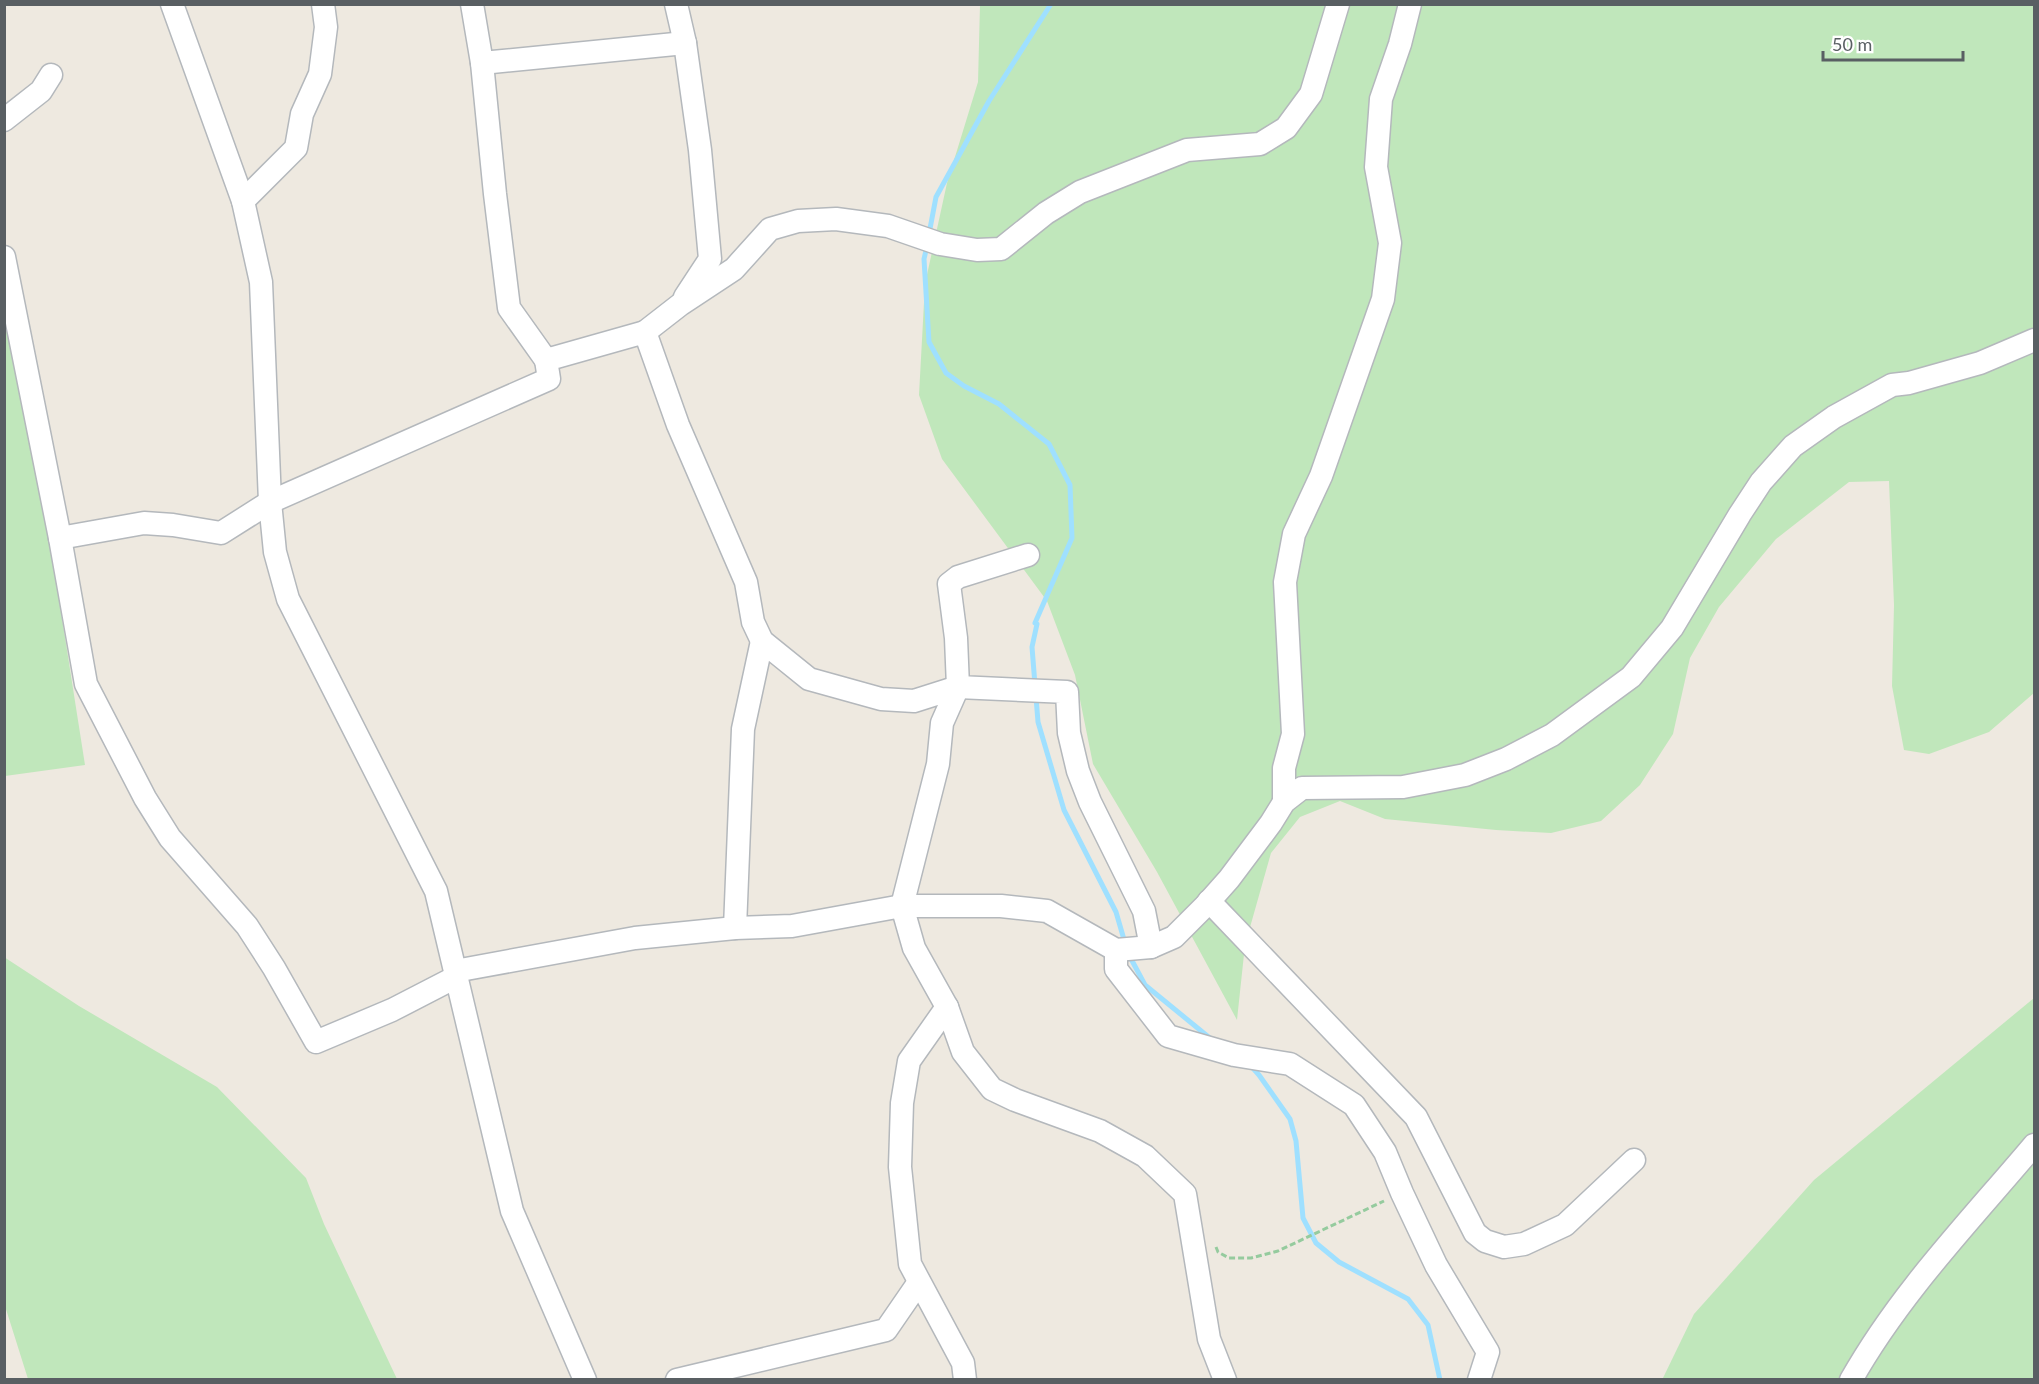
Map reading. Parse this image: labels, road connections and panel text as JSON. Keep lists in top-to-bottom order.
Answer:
{
  "scale_bar": "50 m"
}
